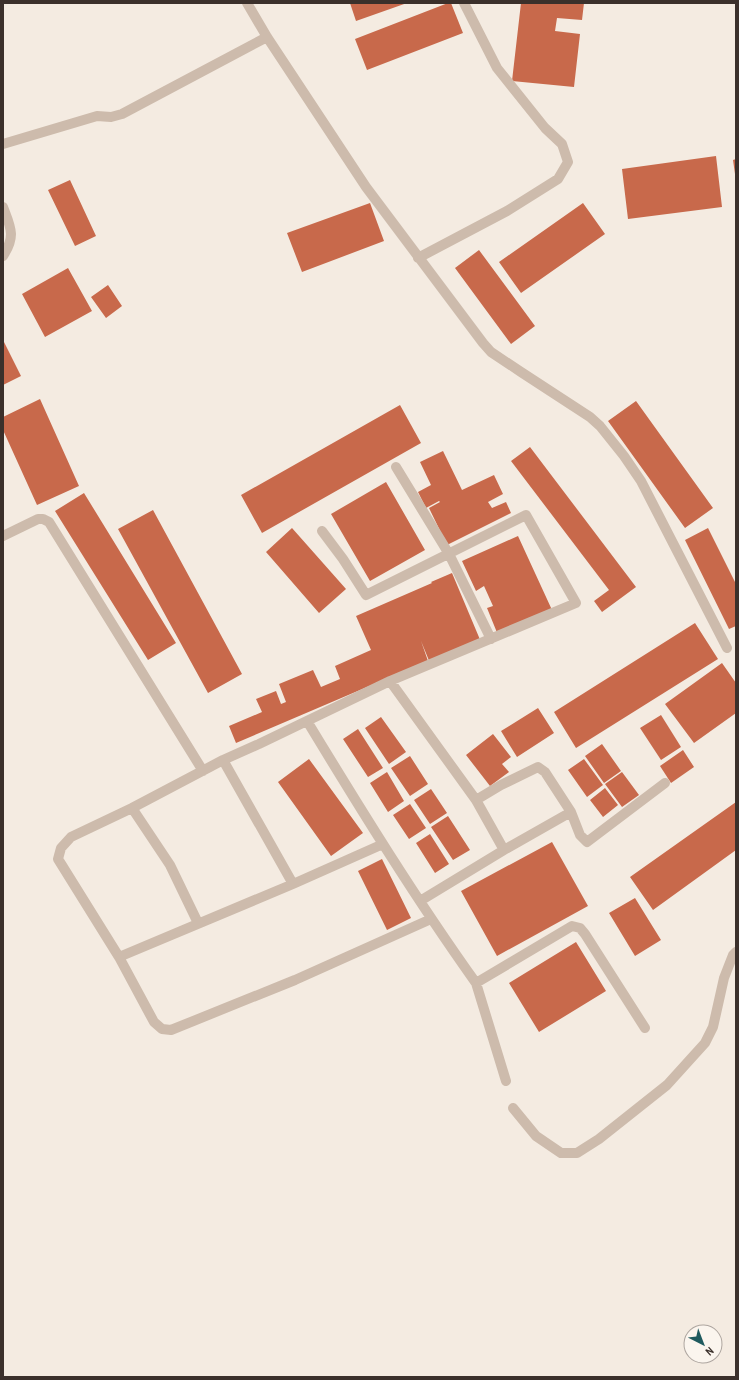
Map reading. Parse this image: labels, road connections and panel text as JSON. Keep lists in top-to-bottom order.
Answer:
{
  "north": "bottom right"
}
